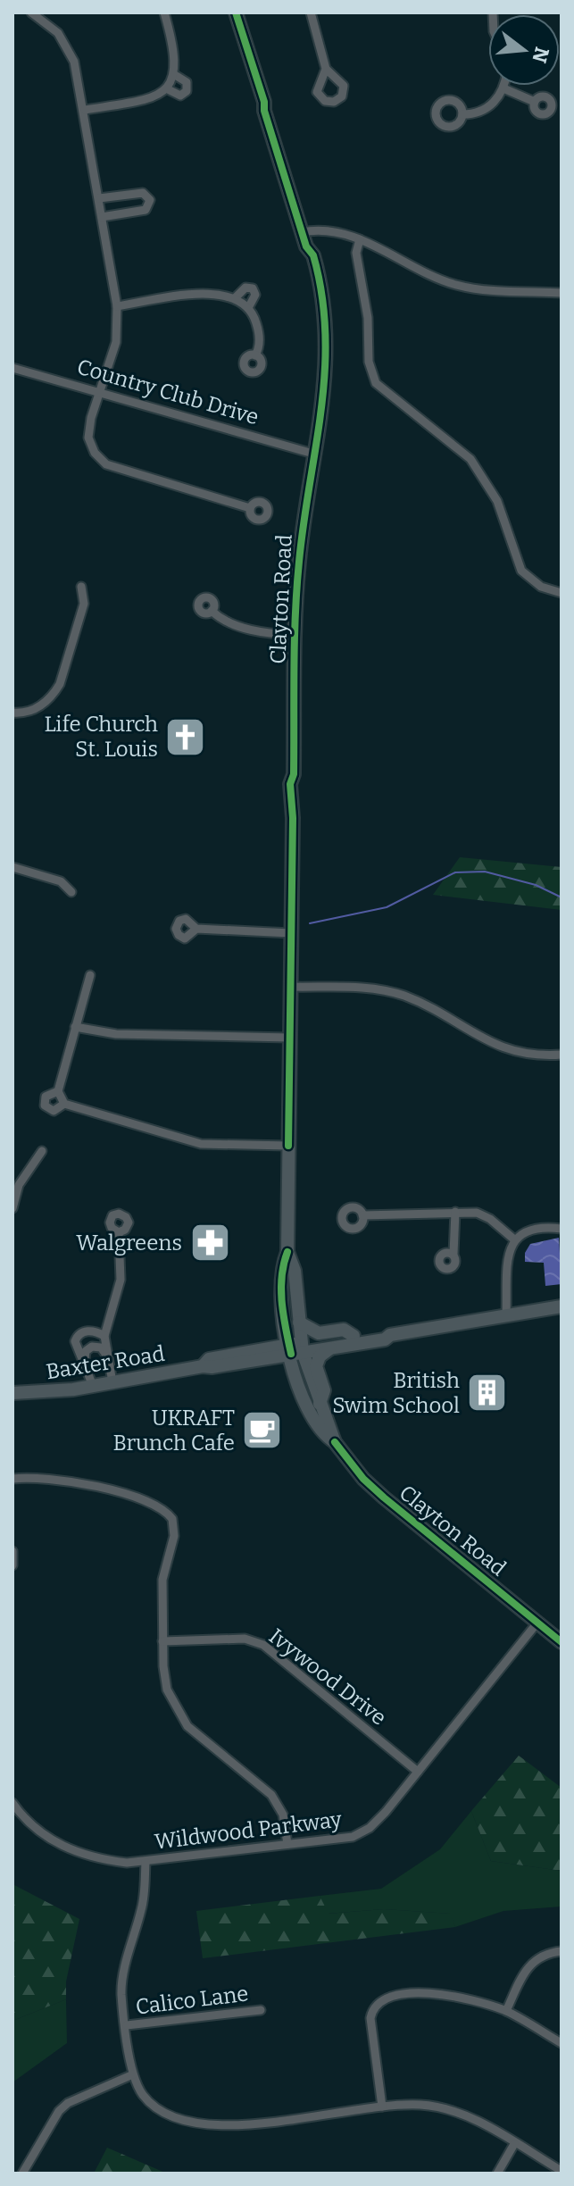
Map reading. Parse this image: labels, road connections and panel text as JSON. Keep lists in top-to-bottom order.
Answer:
{
  "streets": {
    "main road": ["Clayton Road", "Baxter Road"],
    "street": [
      "Country Club Drive",
      "Ivywood Drive",
      "Wildwood Parkway",
      "Calico Lane"
    ]
  },
  "crossings": [
    ["Country Club Drive", "Clayton Road"],
    ["Clayton Road", "Baxter Road"],
    ["Clayton Road", "Wildwood Parkway"],
    ["Ivywood Drive", "Wildwood Parkway"]
  ],
  "places": {
    "church": ["Life Church St. Louis"],
    "pharmacy": ["Walgreens"],
    "building": ["British Swim School"],
    "cafe": ["UKRAFT Brunch Cafe"]
  },
  "north": "right"
}
